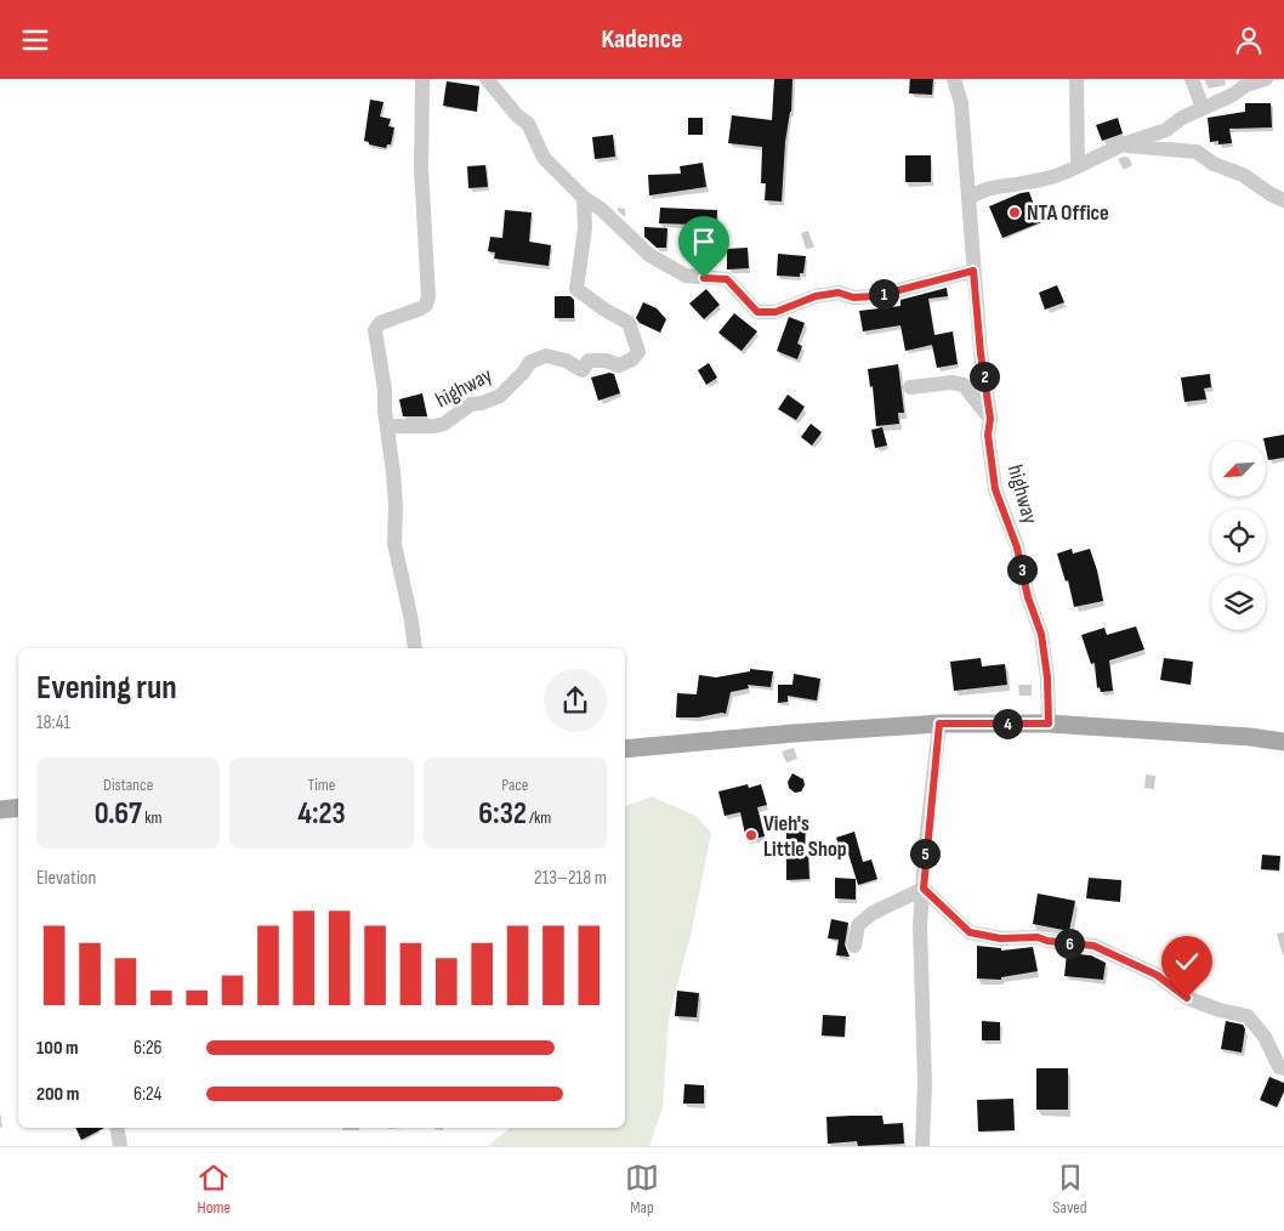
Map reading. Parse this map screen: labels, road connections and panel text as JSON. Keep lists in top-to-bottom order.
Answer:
{
  "streets": {
    "street": ["highway"]
  },
  "places": ["NTA Office", "Vieh's Little Shop"],
  "north": "bottom left",
  "page": {
    "header": "Kadence",
    "pins": [
      "1",
      "2",
      "3",
      "4",
      "5",
      "6"
    ],
    "heading": ["Evening run", "18:41"],
    "stats": [
      ["Distance", "0.67 km"],
      ["Time", "4:23"],
      ["Pace", "6:32 /km"]
    ],
    "chart": ["Elevation", "213–218 m"],
    "list": [
      {
        "name": "100 m",
        "note": "6:26"
      },
      {
        "name": "200 m",
        "note": "6:24"
      }
    ],
    "tabs": ["Home", "Map", "Saved"]
  }
}
